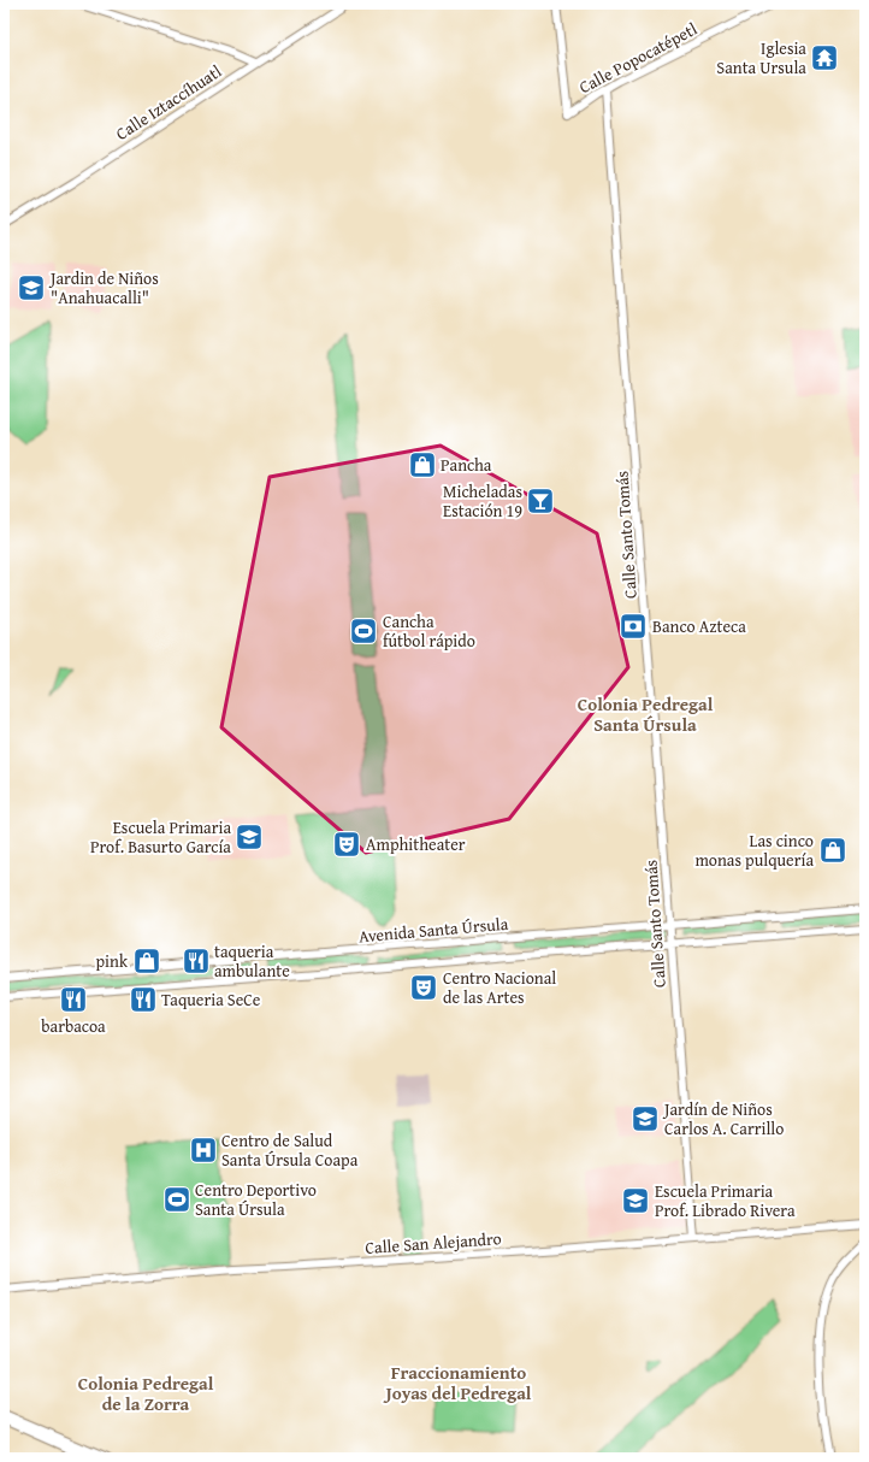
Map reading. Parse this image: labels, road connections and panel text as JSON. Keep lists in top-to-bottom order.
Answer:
{
  "streets": {
    "street": [
      "Calle Popocatépetl",
      "Calle Iztaccíhuatl",
      "Calle Santo Tomás",
      "Avenida Santa Úrsula",
      "Calle San Alejandro"
    ]
  },
  "crossings": [
    ["Calle Popocatépetl", "Calle Santo Tomás"],
    ["Calle Santo Tomás", "Avenida Santa Úrsula"],
    ["Calle Santo Tomás", "Calle San Alejandro"]
  ],
  "districts": ["Colonia Pedregal Santa Úrsula", "Fraccionamiento Joyas del Pedregal", "Colonia Pedregal de la Zorra"],
  "places": {
    "temple": ["Iglesia Santa Ursula"],
    "school or university": [
      "Jardin de Niños \"Anahuacalli\"",
      "Escuela Primaria Prof. Basurto García",
      "Jardín de Niños Carlos A. Carrillo",
      "Escuela Primaria Prof. Librado Rivera"
    ],
    "shop": ["Pancha", "Las cinco monas pulquería", "pink"],
    "bar": ["Micheladas Estación 19"],
    "bank": ["Banco Azteca"],
    "sports": ["Cancha fútbol rápido", "Centro Deportivo Santa Úrsula"],
    "theatre": ["Amphitheater", "Centro Nacional de las Artes"],
    "restaurant": ["taqueria ambulante", "barbacoa", "Taqueria SeCe"],
    "hospital": ["Centro de Salud Santa Úrsula Coapa"]
  }
}
